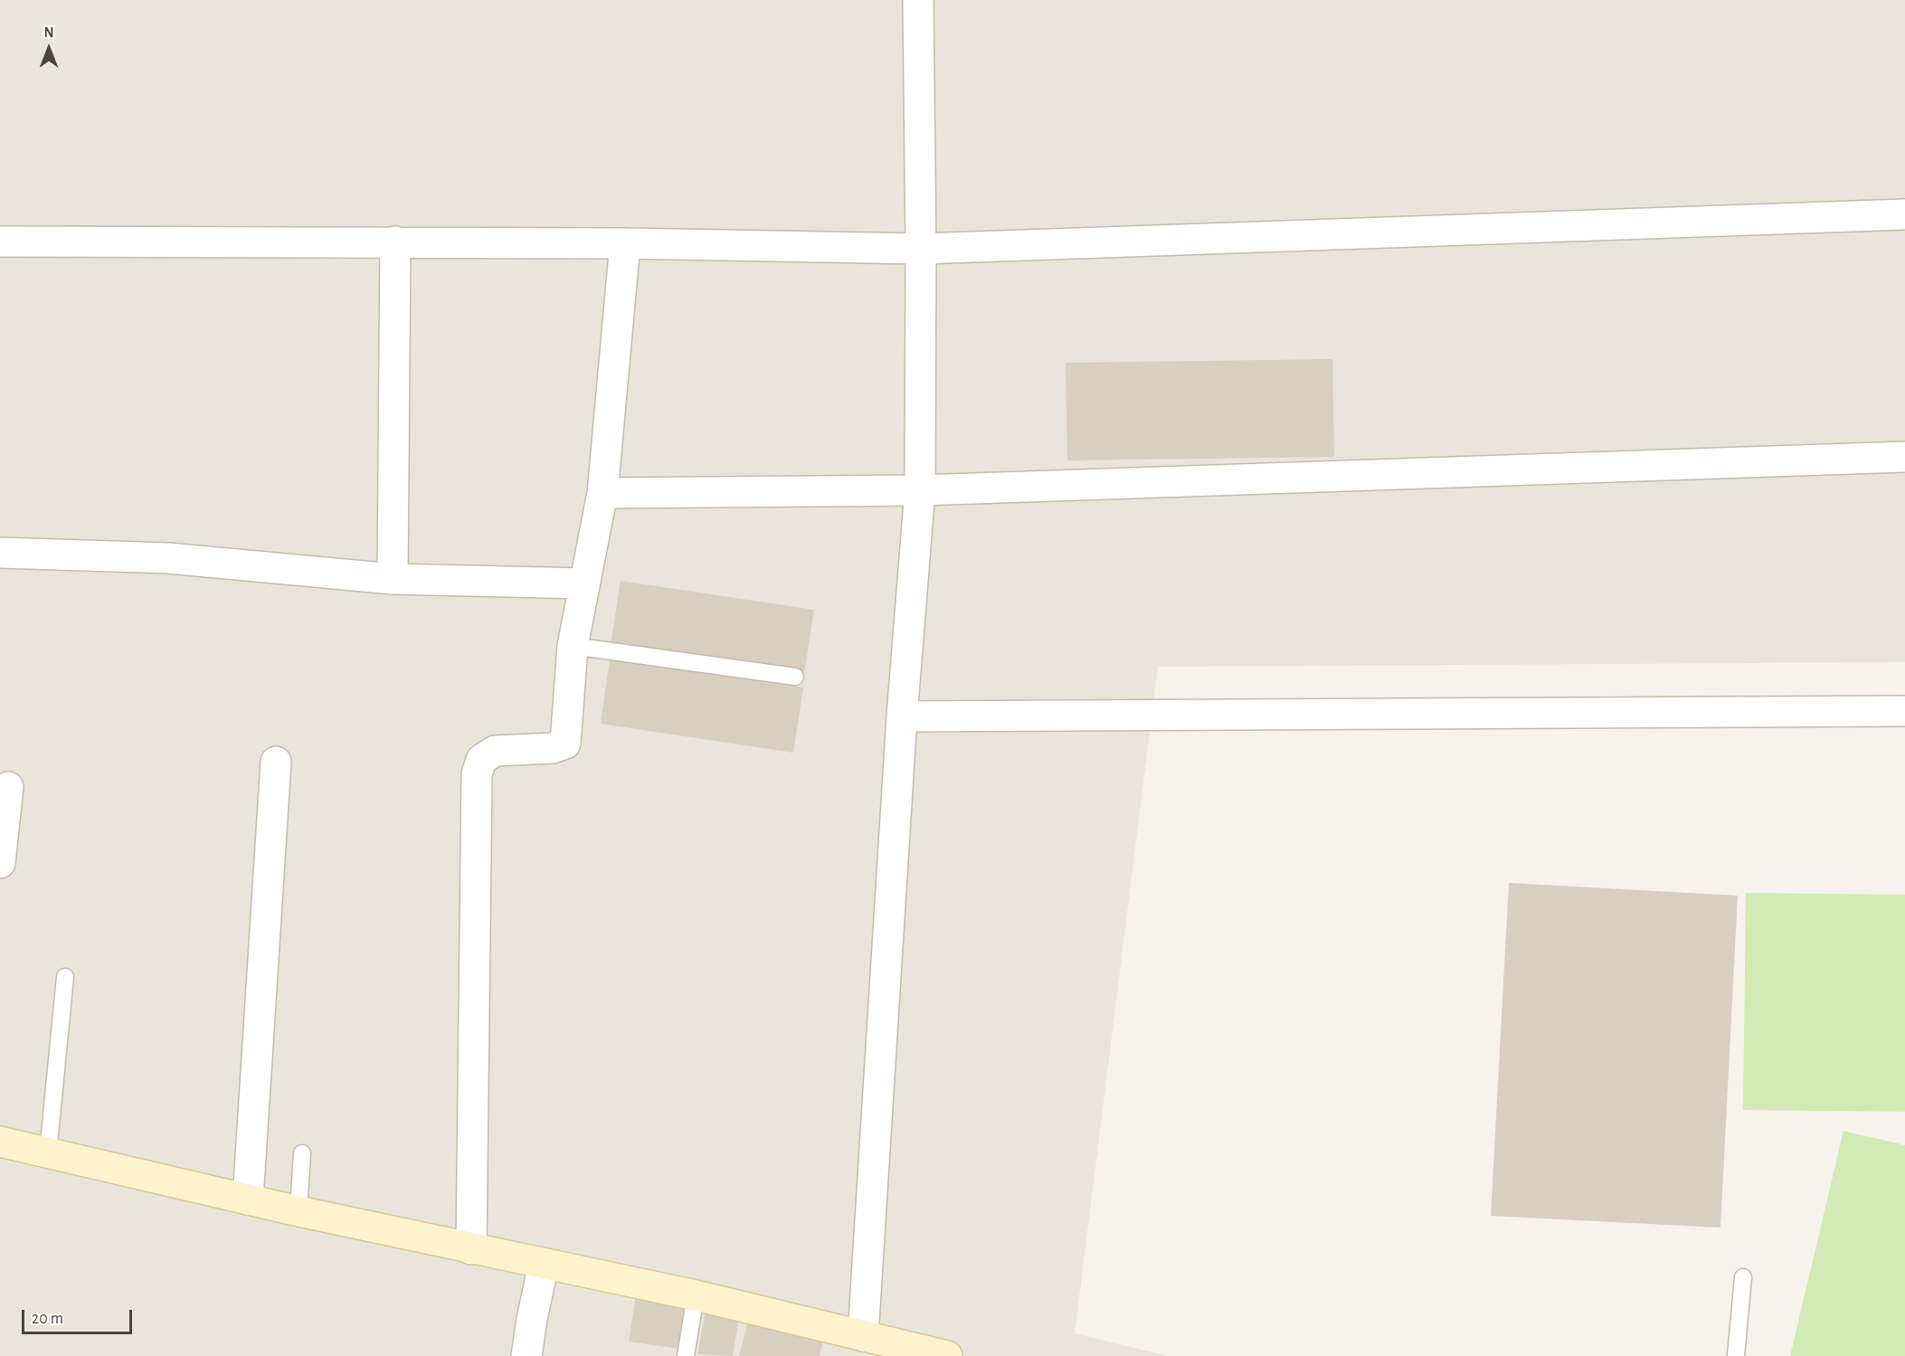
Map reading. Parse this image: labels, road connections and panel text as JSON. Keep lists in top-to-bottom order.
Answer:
{
  "scale_bar": "20 m",
  "north": "top"
}
